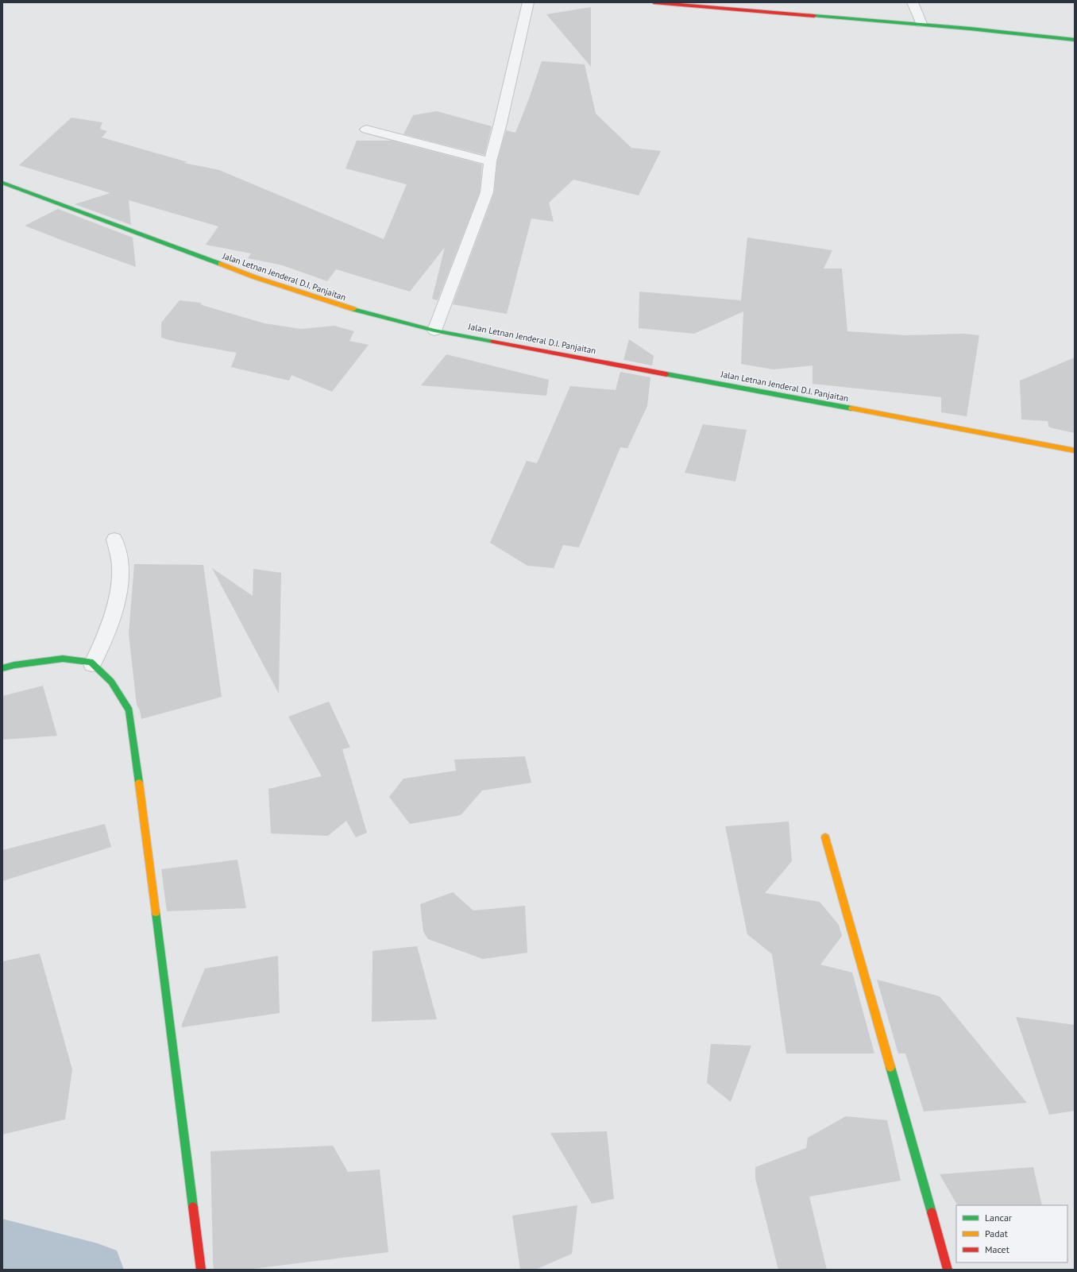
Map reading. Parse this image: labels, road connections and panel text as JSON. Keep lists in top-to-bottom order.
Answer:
{
  "streets": {
    "street": ["Jalan Letnan Jenderal D.I. Panjaitan"]
  },
  "legend": ["Lancar", "Padat", "Macet"]
}
